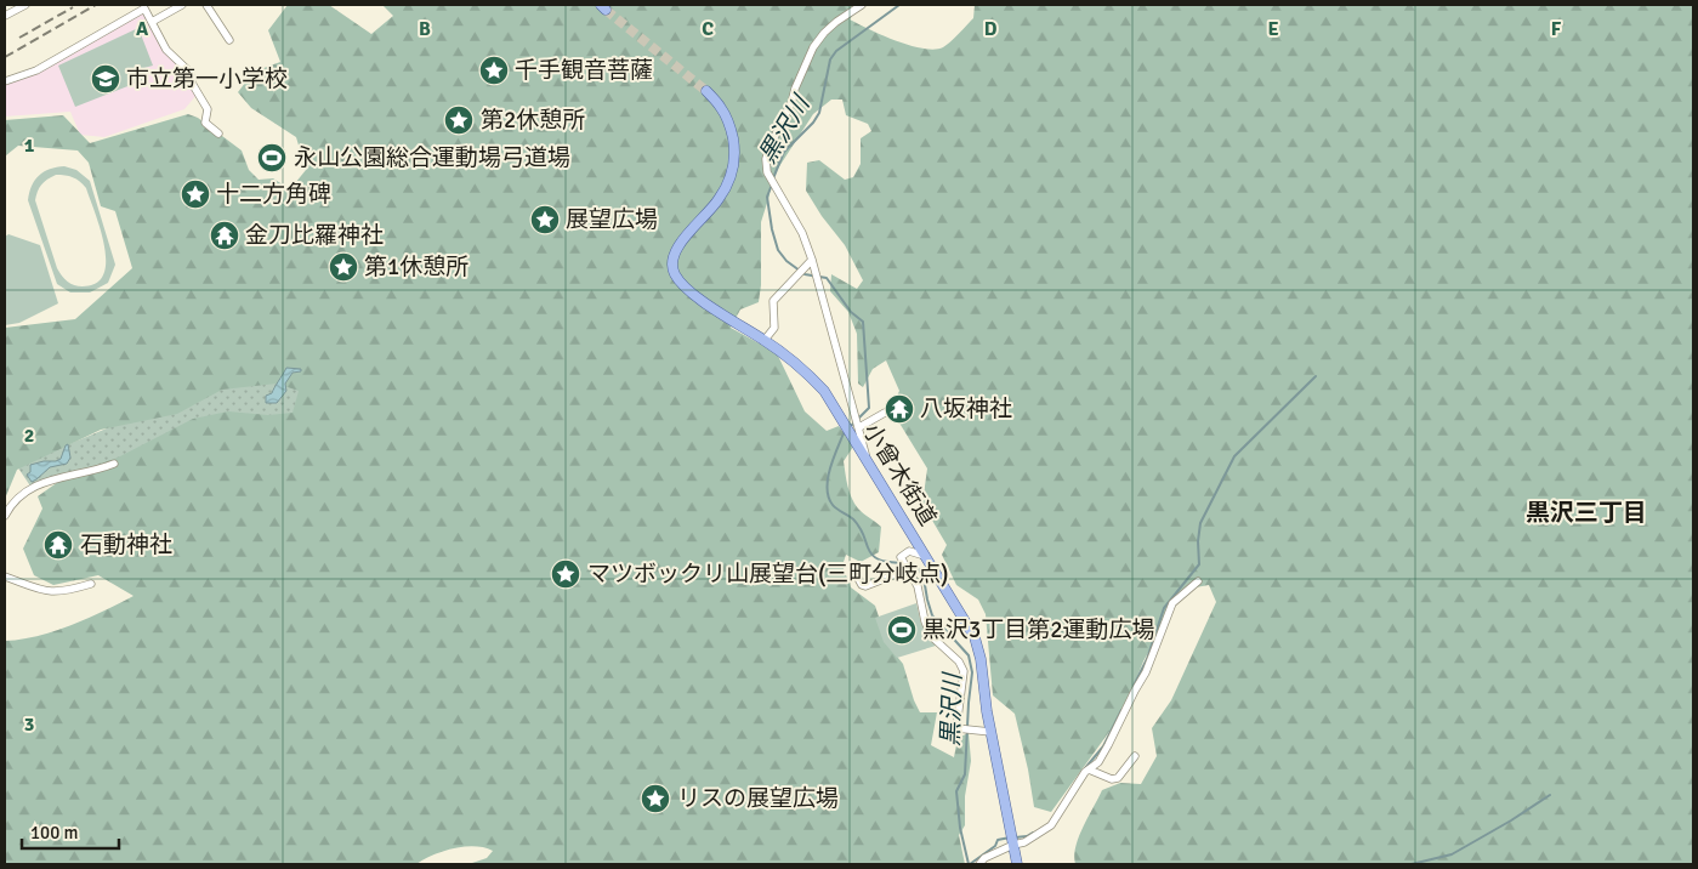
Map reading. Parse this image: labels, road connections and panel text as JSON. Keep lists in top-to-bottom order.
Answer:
{
  "streets": {
    "main road": ["小曾木街道"]
  },
  "districts": ["黒沢三丁目"],
  "water": ["黒沢川"],
  "places": {
    "place": [
      "千手観音菩薩",
      "第2休憩所",
      "十二方角碑",
      "展望広場",
      "第1休憩所",
      "マツボックリ山展望台(三町分岐点)",
      "リスの展望広場"
    ],
    "school or university": ["市立第一小学校"],
    "sports": ["永山公園総合運動場弓道場", "黒沢3丁目第2運動広場"],
    "temple": ["金刀比羅神社", "八坂神社", "石動神社"]
  },
  "scale_bar": "100 m",
  "grid": {
    "columns": [
      "A",
      "B",
      "C",
      "D",
      "E",
      "F"
    ],
    "rows": ["1", "2", "3"]
  }
}
